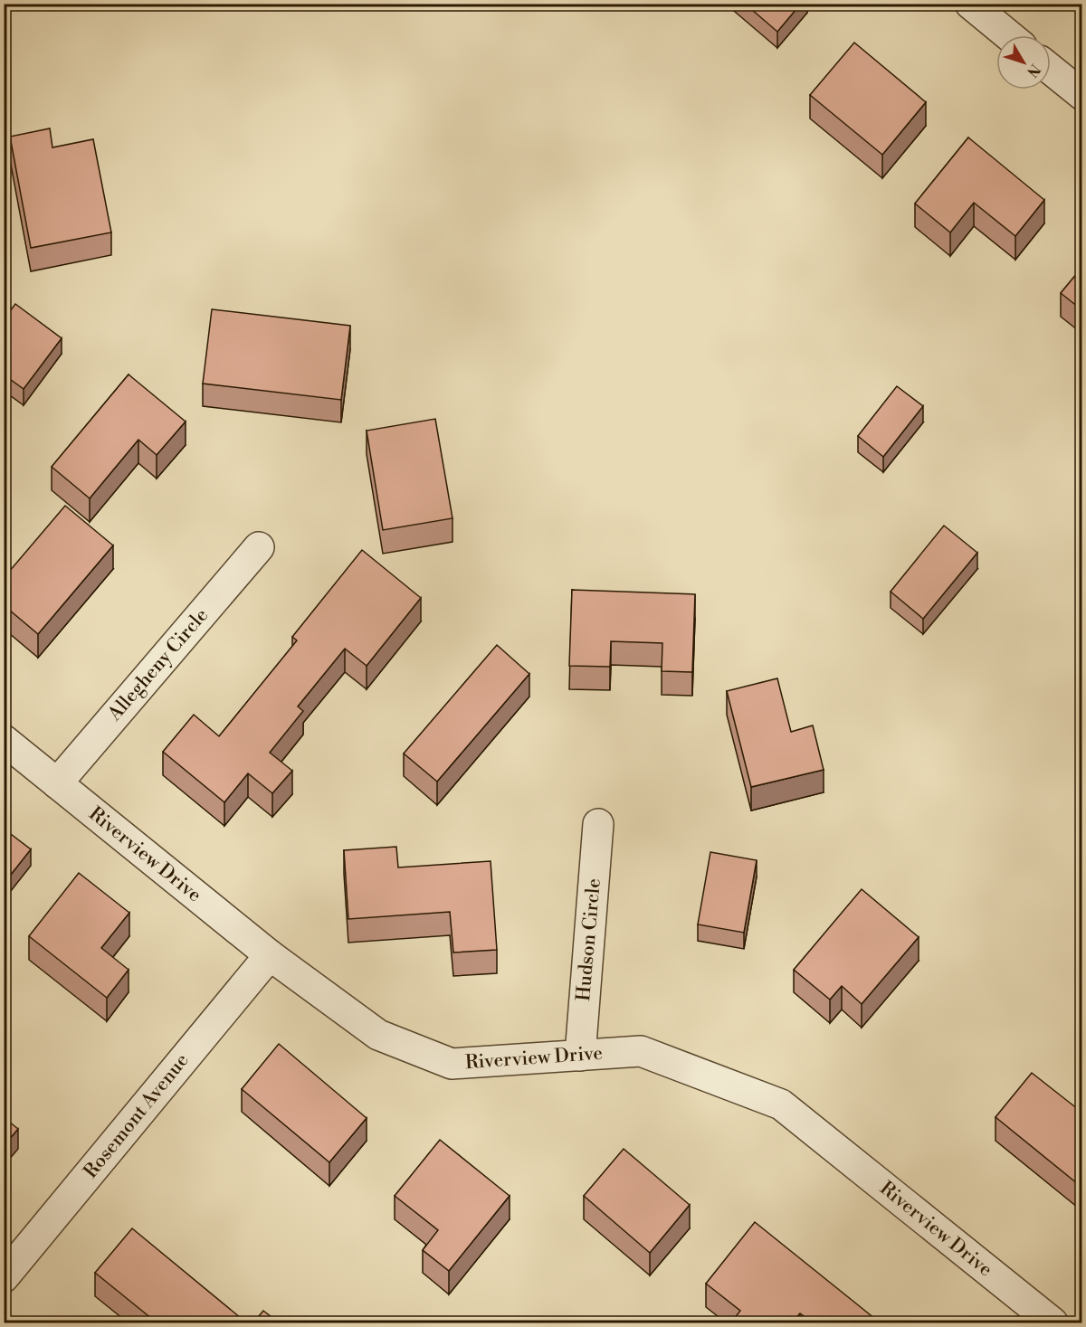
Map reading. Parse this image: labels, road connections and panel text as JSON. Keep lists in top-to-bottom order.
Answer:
{
  "streets": {
    "street": [
      "Allegheny Circle",
      "Riverview Drive",
      "Hudson Circle",
      "Rosemont Avenue"
    ]
  },
  "crossings": [
    ["Allegheny Circle", "Riverview Drive"],
    ["Riverview Drive", "Hudson Circle"],
    ["Riverview Drive", "Rosemont Avenue"]
  ],
  "north": "bottom right"
}
